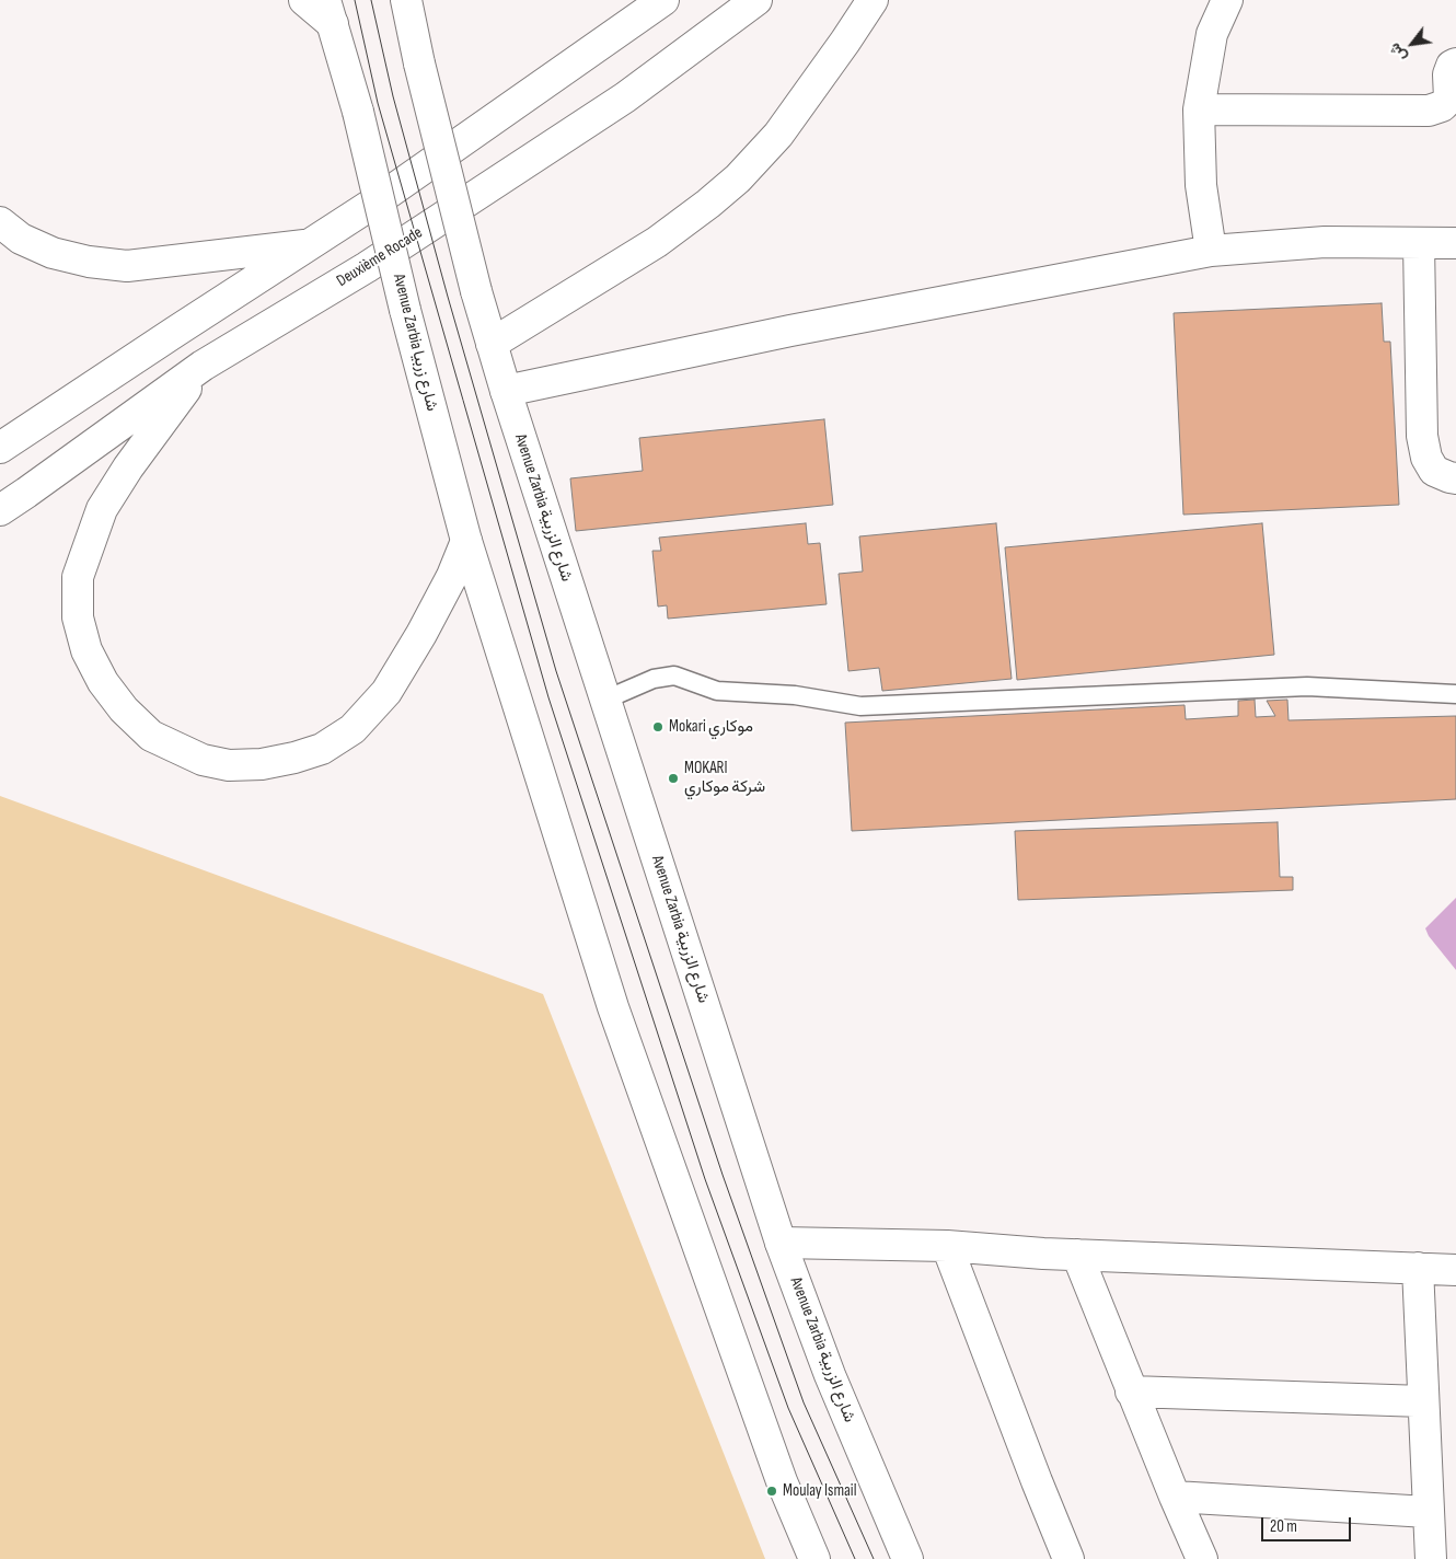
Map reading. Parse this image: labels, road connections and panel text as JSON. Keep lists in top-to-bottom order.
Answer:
{
  "streets": {
    "main road": ["Deuxième Rocade", "Avenue Zarbia شارع زربيا", "Avenue Zarbia شارع الزربية"]
  },
  "places": ["Mokari موكاري", "MOKARI شركة موكاري", "Moulay Ismail"],
  "scale_bar": "20 m",
  "north": "bottom left"
}
